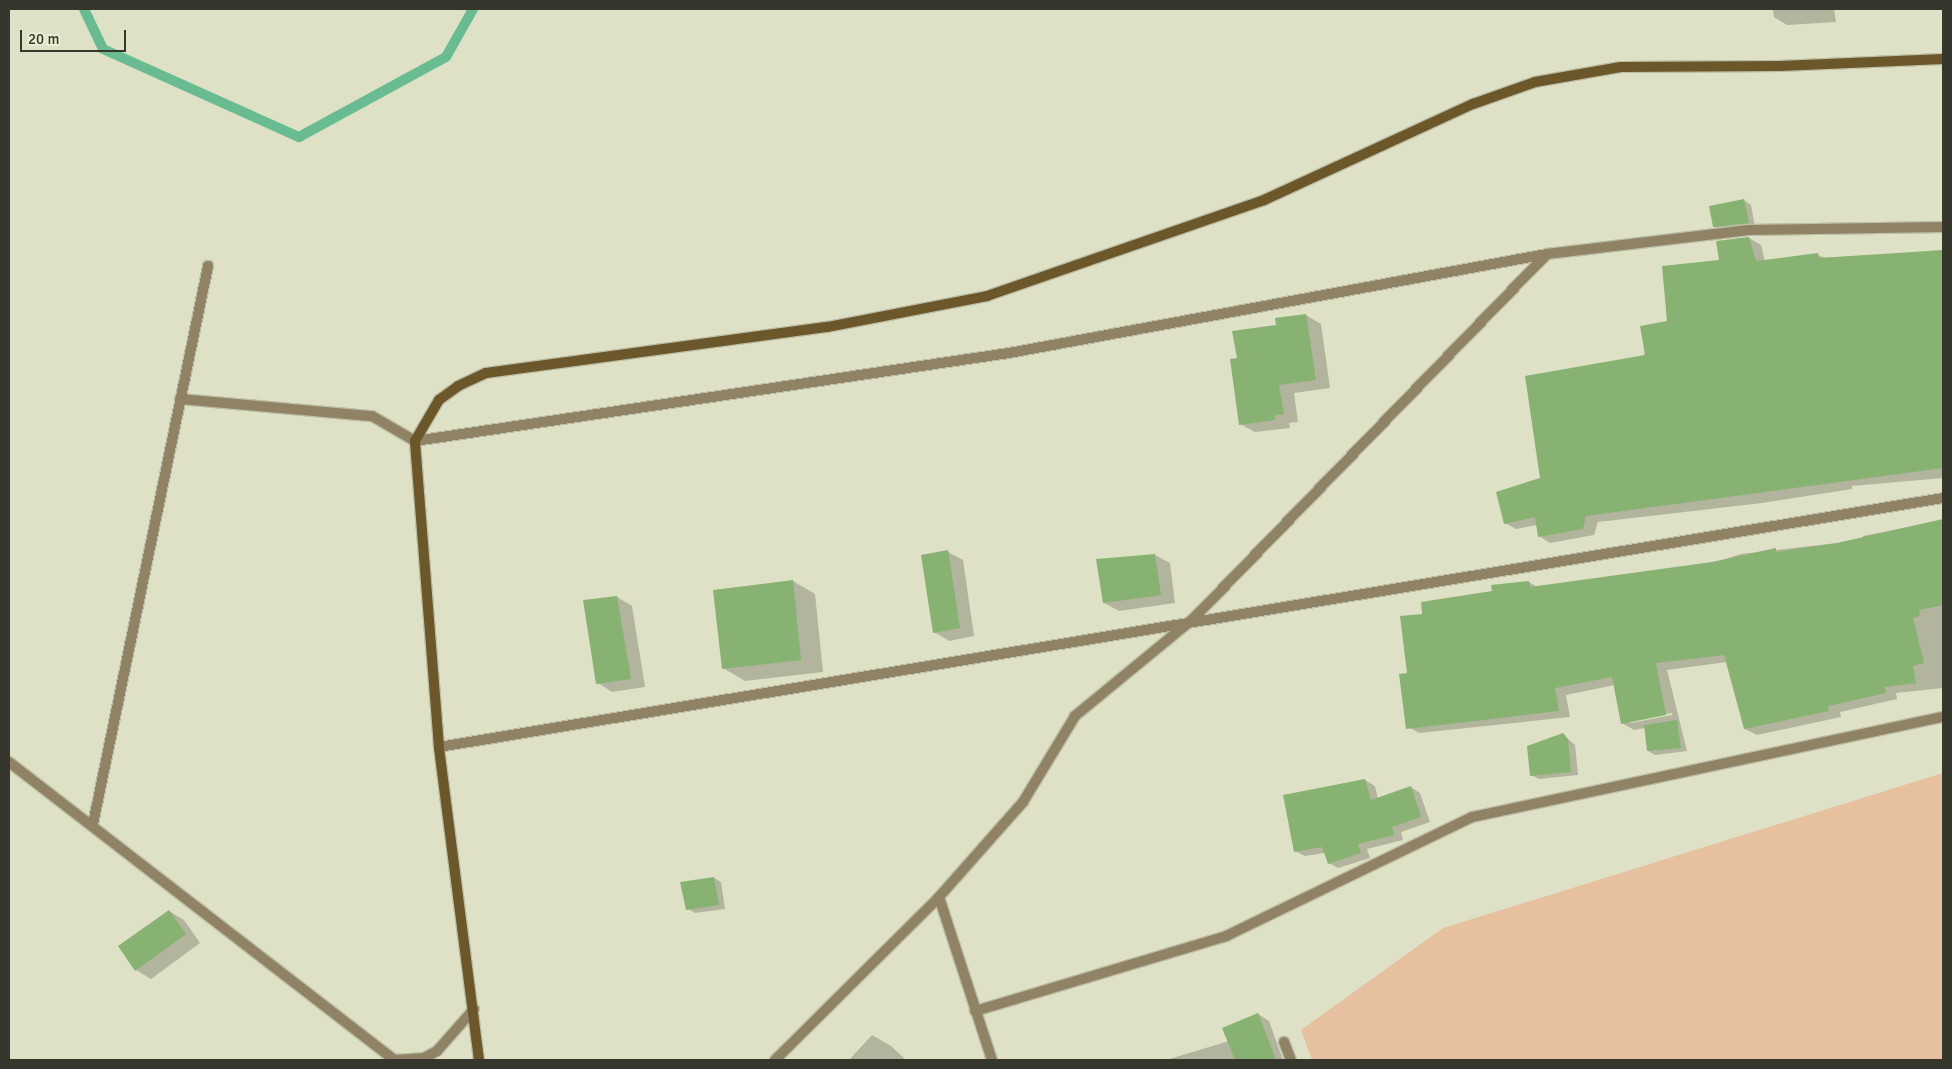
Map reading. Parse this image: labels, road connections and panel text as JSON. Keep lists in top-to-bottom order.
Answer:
{
  "scale_bar": "20 m"
}
